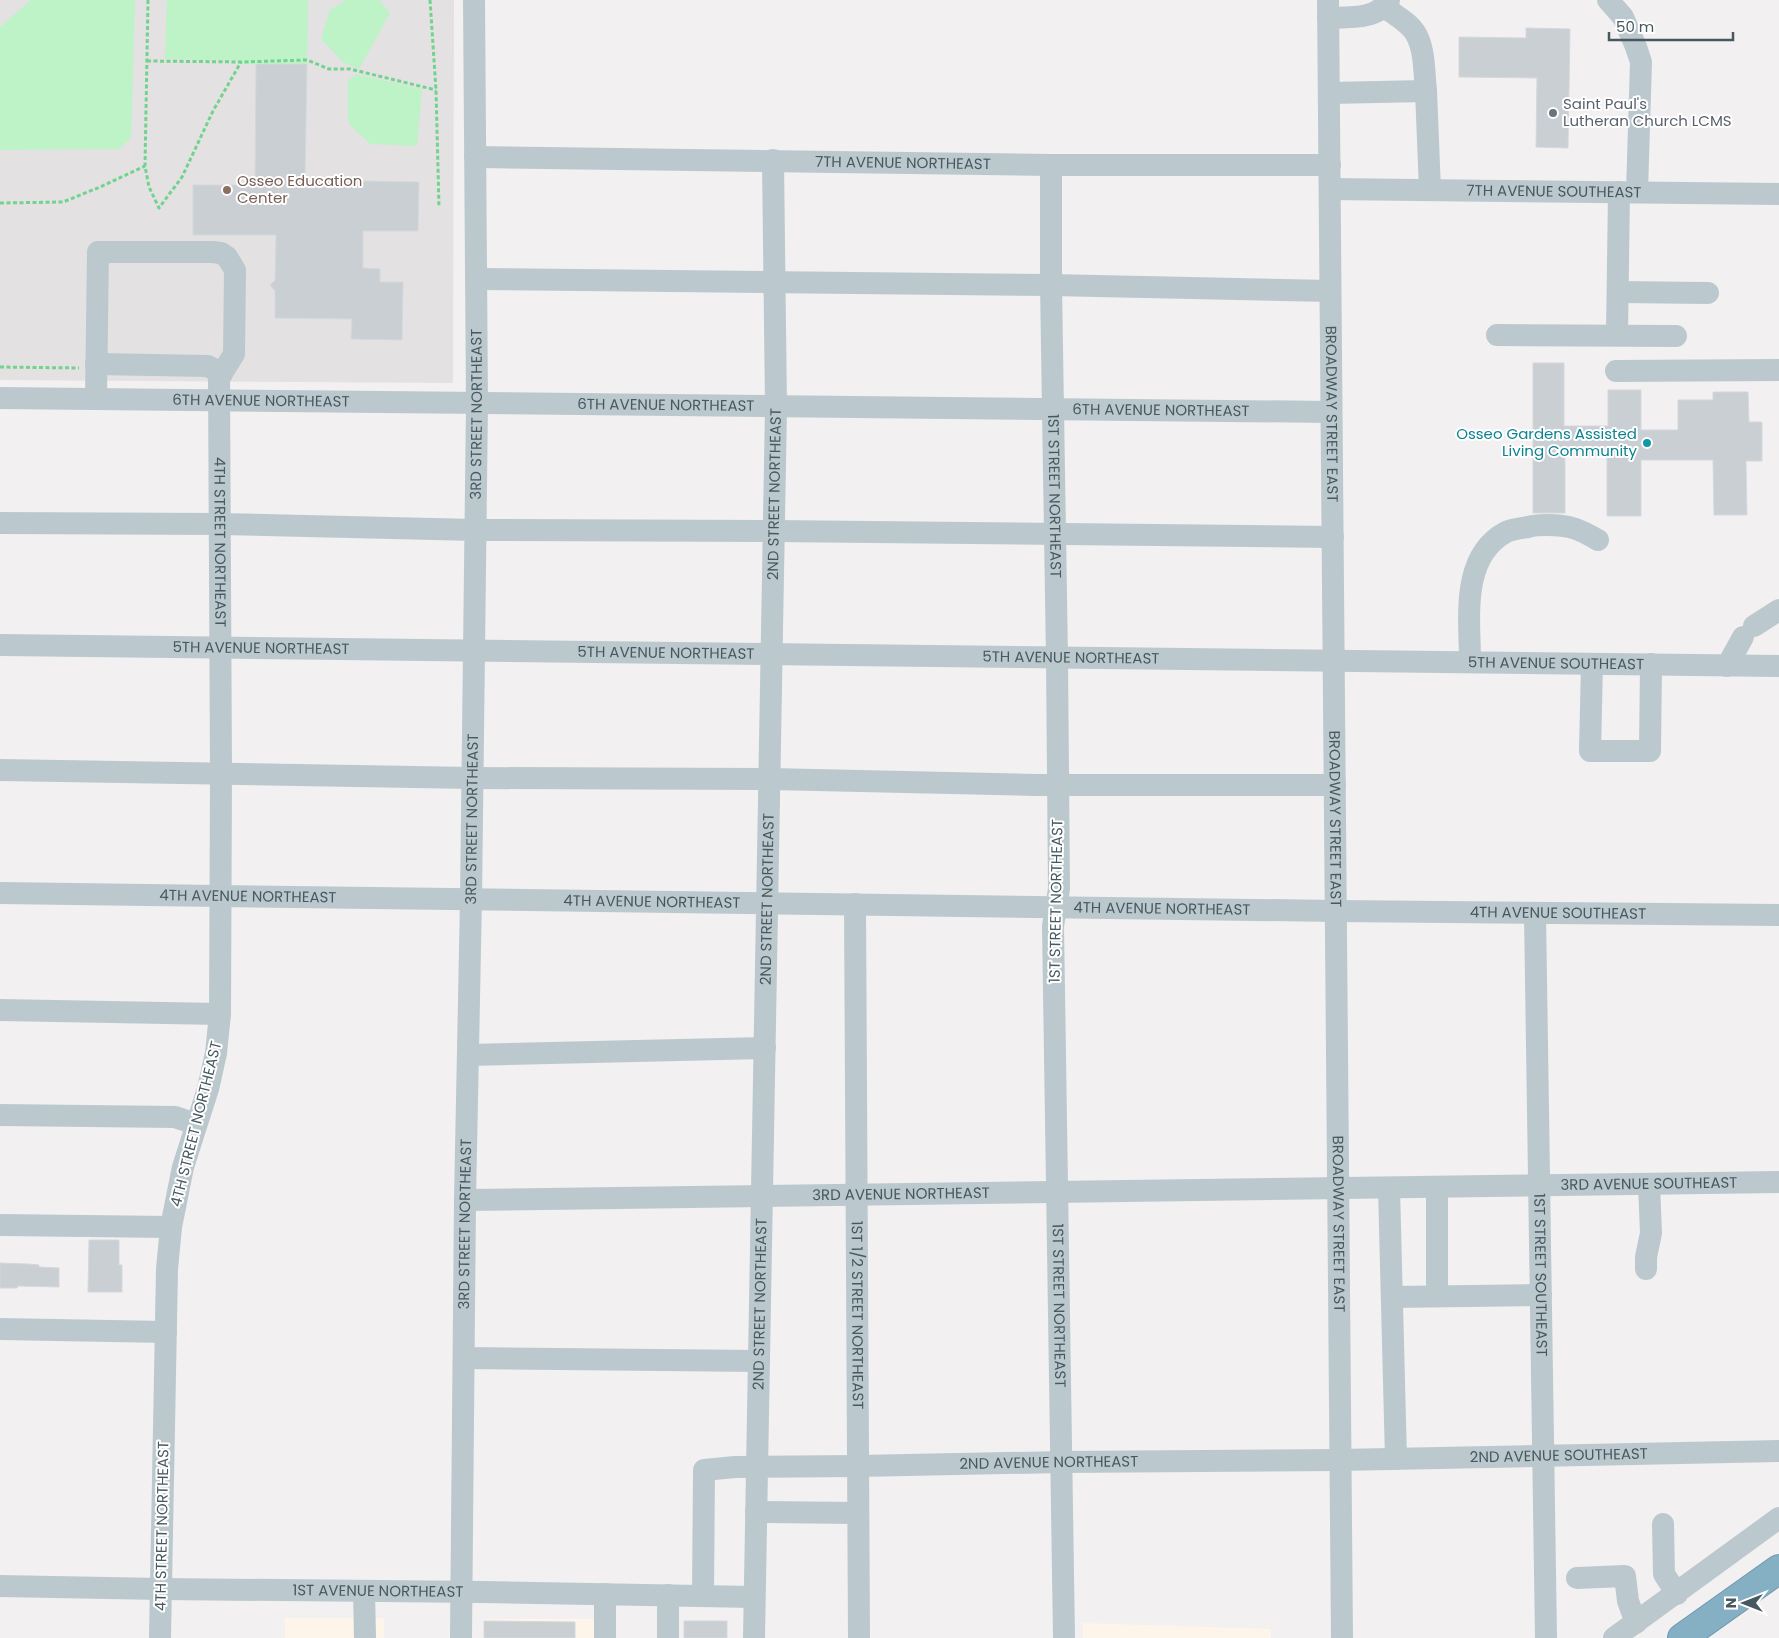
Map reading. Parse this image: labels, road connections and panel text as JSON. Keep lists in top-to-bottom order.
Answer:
{
  "streets": {
    "street": [
      "7TH AVENUE NORTHEAST",
      "7TH AVENUE SOUTHEAST",
      "6TH AVENUE NORTHEAST",
      "3RD STREET NORTHEAST",
      "BROADWAY STREET EAST",
      "2ND STREET NORTHEAST",
      "1ST STREET NORTHEAST",
      "4TH STREET NORTHEAST",
      "5TH AVENUE NORTHEAST",
      "5TH AVENUE SOUTHEAST",
      "4TH AVENUE NORTHEAST",
      "4TH AVENUE SOUTHEAST",
      "3RD AVENUE SOUTHEAST",
      "3RD AVENUE NORTHEAST",
      "1ST STREET SOUTHEAST",
      "1ST 1/2 STREET NORTHEAST",
      "2ND AVENUE SOUTHEAST",
      "2ND AVENUE NORTHEAST",
      "1ST AVENUE NORTHEAST"
    ]
  },
  "crossings": [
    ["7TH AVENUE NORTHEAST", "3RD STREET NORTHEAST"],
    ["7TH AVENUE NORTHEAST", "BROADWAY STREET EAST"],
    ["7TH AVENUE NORTHEAST", "2ND STREET NORTHEAST"],
    ["7TH AVENUE NORTHEAST", "1ST STREET NORTHEAST"],
    ["7TH AVENUE SOUTHEAST", "BROADWAY STREET EAST"],
    ["6TH AVENUE NORTHEAST", "3RD STREET NORTHEAST"],
    ["6TH AVENUE NORTHEAST", "BROADWAY STREET EAST"],
    ["6TH AVENUE NORTHEAST", "2ND STREET NORTHEAST"],
    ["6TH AVENUE NORTHEAST", "1ST STREET NORTHEAST"],
    ["6TH AVENUE NORTHEAST", "4TH STREET NORTHEAST"],
    ["3RD STREET NORTHEAST", "5TH AVENUE NORTHEAST"],
    ["3RD STREET NORTHEAST", "4TH AVENUE NORTHEAST"],
    ["3RD STREET NORTHEAST", "3RD AVENUE NORTHEAST"],
    ["3RD STREET NORTHEAST", "1ST AVENUE NORTHEAST"],
    ["BROADWAY STREET EAST", "5TH AVENUE NORTHEAST"],
    ["BROADWAY STREET EAST", "5TH AVENUE SOUTHEAST"],
    ["BROADWAY STREET EAST", "4TH AVENUE NORTHEAST"],
    ["BROADWAY STREET EAST", "4TH AVENUE SOUTHEAST"],
    ["BROADWAY STREET EAST", "3RD AVENUE SOUTHEAST"],
    ["BROADWAY STREET EAST", "3RD AVENUE NORTHEAST"],
    ["BROADWAY STREET EAST", "2ND AVENUE SOUTHEAST"],
    ["BROADWAY STREET EAST", "2ND AVENUE NORTHEAST"],
    ["2ND STREET NORTHEAST", "5TH AVENUE NORTHEAST"],
    ["2ND STREET NORTHEAST", "4TH AVENUE NORTHEAST"],
    ["2ND STREET NORTHEAST", "3RD AVENUE NORTHEAST"],
    ["2ND STREET NORTHEAST", "2ND AVENUE NORTHEAST"],
    ["2ND STREET NORTHEAST", "1ST AVENUE NORTHEAST"],
    ["1ST STREET NORTHEAST", "5TH AVENUE NORTHEAST"],
    ["1ST STREET NORTHEAST", "4TH AVENUE NORTHEAST"],
    ["1ST STREET NORTHEAST", "3RD AVENUE NORTHEAST"],
    ["1ST STREET NORTHEAST", "2ND AVENUE NORTHEAST"],
    ["4TH STREET NORTHEAST", "5TH AVENUE NORTHEAST"],
    ["4TH STREET NORTHEAST", "4TH AVENUE NORTHEAST"],
    ["4TH STREET NORTHEAST", "1ST AVENUE NORTHEAST"],
    ["5TH AVENUE NORTHEAST", "5TH AVENUE SOUTHEAST"],
    ["4TH AVENUE NORTHEAST", "4TH AVENUE SOUTHEAST"],
    ["4TH AVENUE NORTHEAST", "1ST 1/2 STREET NORTHEAST"],
    ["4TH AVENUE SOUTHEAST", "1ST STREET SOUTHEAST"],
    ["3RD AVENUE SOUTHEAST", "3RD AVENUE NORTHEAST"],
    ["3RD AVENUE SOUTHEAST", "1ST STREET SOUTHEAST"],
    ["3RD AVENUE NORTHEAST", "1ST 1/2 STREET NORTHEAST"],
    ["1ST STREET SOUTHEAST", "2ND AVENUE SOUTHEAST"],
    ["1ST 1/2 STREET NORTHEAST", "2ND AVENUE NORTHEAST"],
    ["2ND AVENUE SOUTHEAST", "2ND AVENUE NORTHEAST"],
    ["2ND AVENUE NORTHEAST", "1ST AVENUE NORTHEAST"]
  ],
  "places": ["Saint Paul's Lutheran Church LCMS", "Osseo Education Center", "Osseo Gardens Assisted Living Community"],
  "scale_bar": "50 m",
  "north": "left"
}
